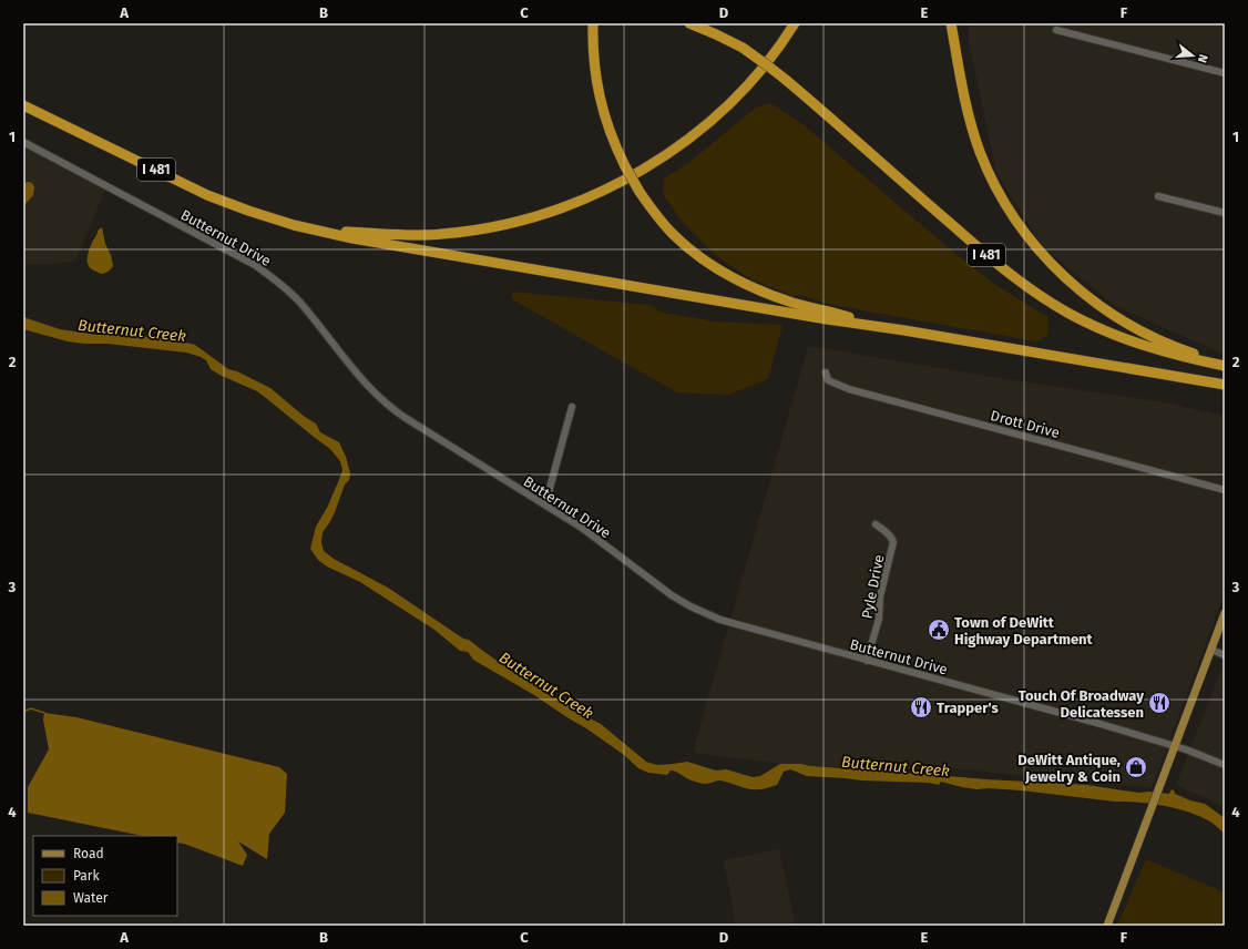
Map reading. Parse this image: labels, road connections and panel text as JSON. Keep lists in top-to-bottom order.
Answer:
{
  "streets": {
    "highway": ["I 481"],
    "street": ["Butternut Drive", "Drott Drive", "Pyle Drive"]
  },
  "crossings": [
    ["Butternut Drive", "Pyle Drive"]
  ],
  "water": ["Butternut Creek"],
  "places": {
    "public building": ["Town of DeWitt Highway Department"],
    "restaurant": ["Touch Of Broadway Delicatessen", "Trapper's"],
    "shop": ["DeWitt Antique, Jewelry & Coin"]
  },
  "legend": ["Road", "Park", "Water"],
  "north": "right",
  "grid": {
    "columns": [
      "A",
      "B",
      "C",
      "D",
      "E",
      "F"
    ],
    "rows": [
      "1",
      "2",
      "3",
      "4"
    ]
  }
}
